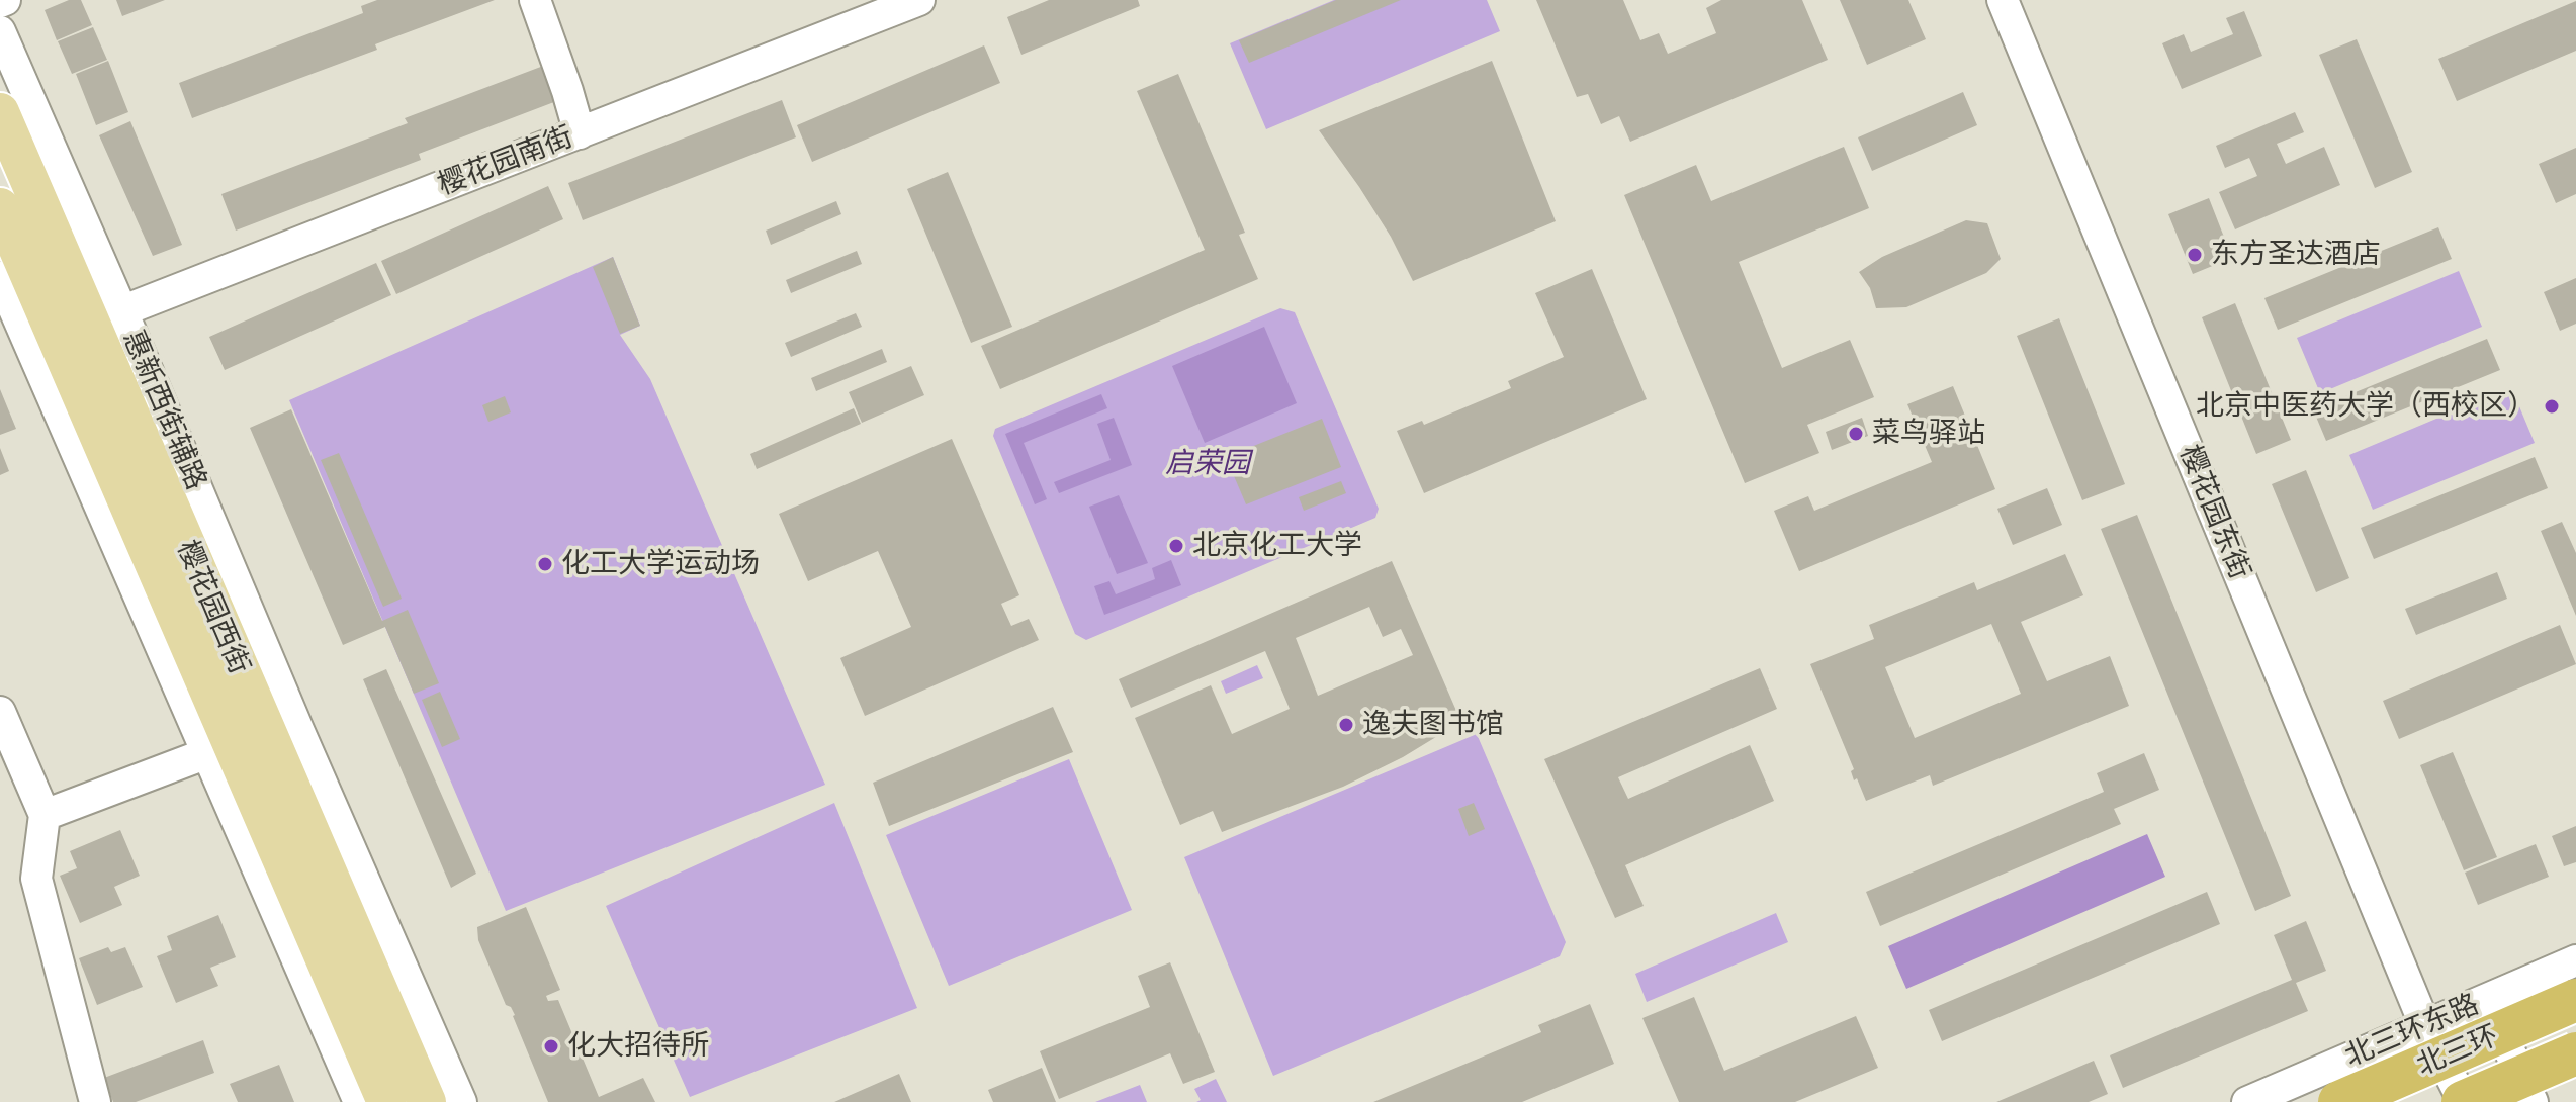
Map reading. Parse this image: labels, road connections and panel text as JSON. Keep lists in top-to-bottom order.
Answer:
{
  "streets": {
    "highway": ["北三环"],
    "main road": ["樱花园西街"],
    "street": [
      "樱花园南街",
      "惠新西街辅路",
      "樱花园东街",
      "北三环东路"
    ]
  },
  "crossings": [
    ["樱花园南街", "惠新西街辅路"],
    ["樱花园南街", "樱花园西街"],
    ["惠新西街辅路", "樱花园西街"],
    ["樱花园东街", "北三环东路"]
  ],
  "parks": ["启荣园"],
  "places": [
    "东方圣达酒店",
    "北京中医药大学（西校区）",
    "菜鸟驿站",
    "北京化工大学",
    "化工大学运动场",
    "逸夫图书馆",
    "化大招待所"
  ]
}
